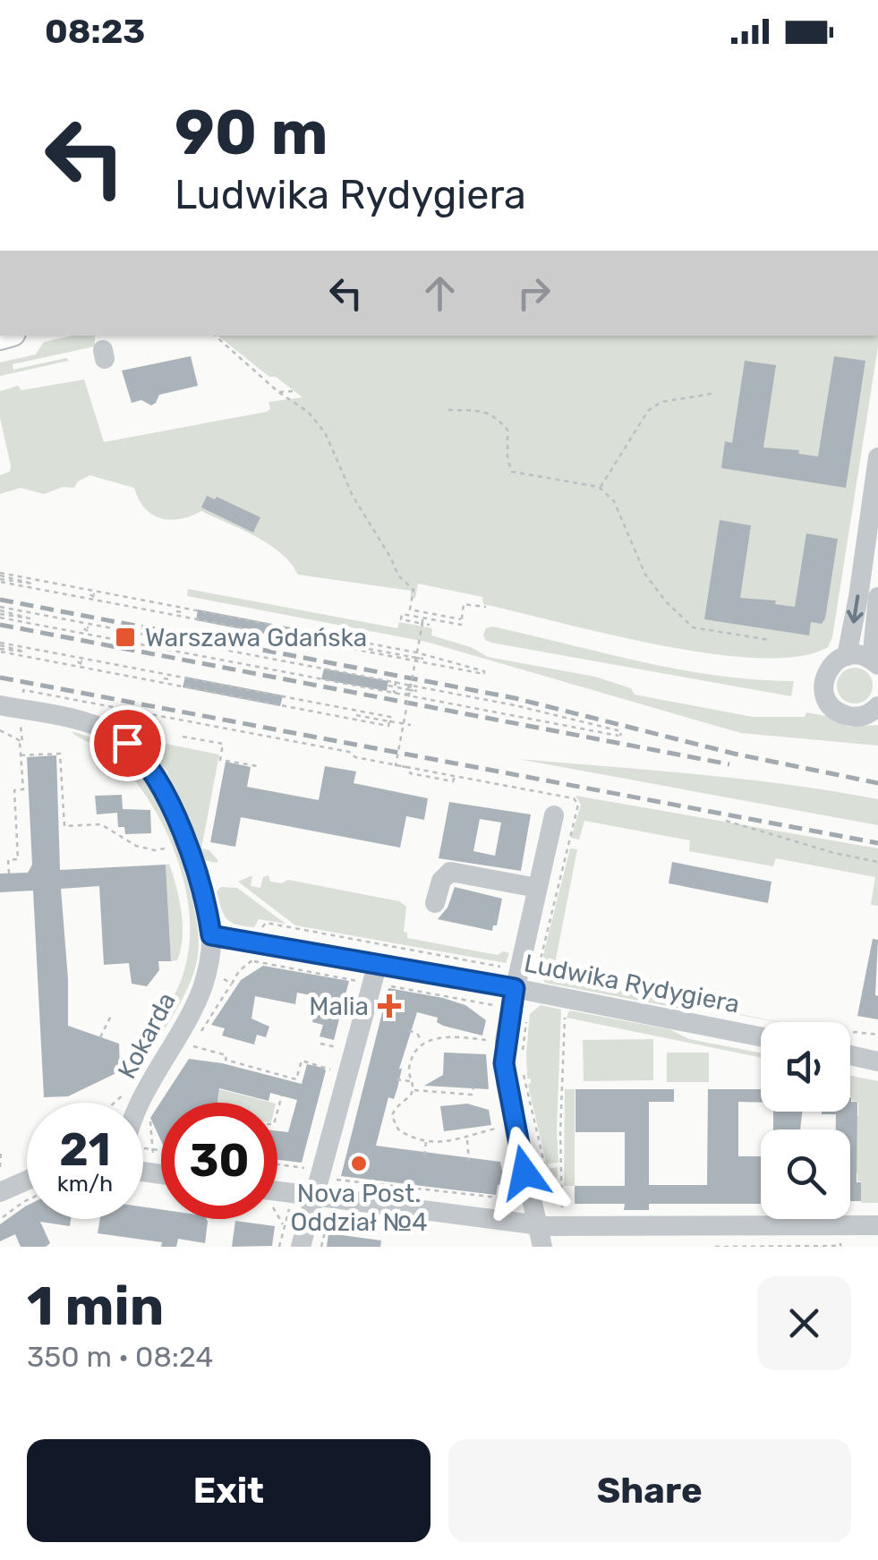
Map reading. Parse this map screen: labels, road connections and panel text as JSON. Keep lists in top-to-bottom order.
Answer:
{
  "streets": {
    "street": ["Ludwika Rydygiera", "Kokarda"]
  },
  "crossings": [
    ["Ludwika Rydygiera", "Kokarda"]
  ],
  "places": {
    "transit": ["Warszawa Gdańska"],
    "health": ["Malia"],
    "other": ["Nova Post. Oddział №4"]
  },
  "page": {
    "status": "08:23",
    "turn": ["90 m", "Ludwika Rydygiera"],
    "speed": "21 km/h",
    "limit": "30",
    "heading": ["1 min", "350 m · 08:24"],
    "buttons": ["Exit", "Share"]
  }
}
